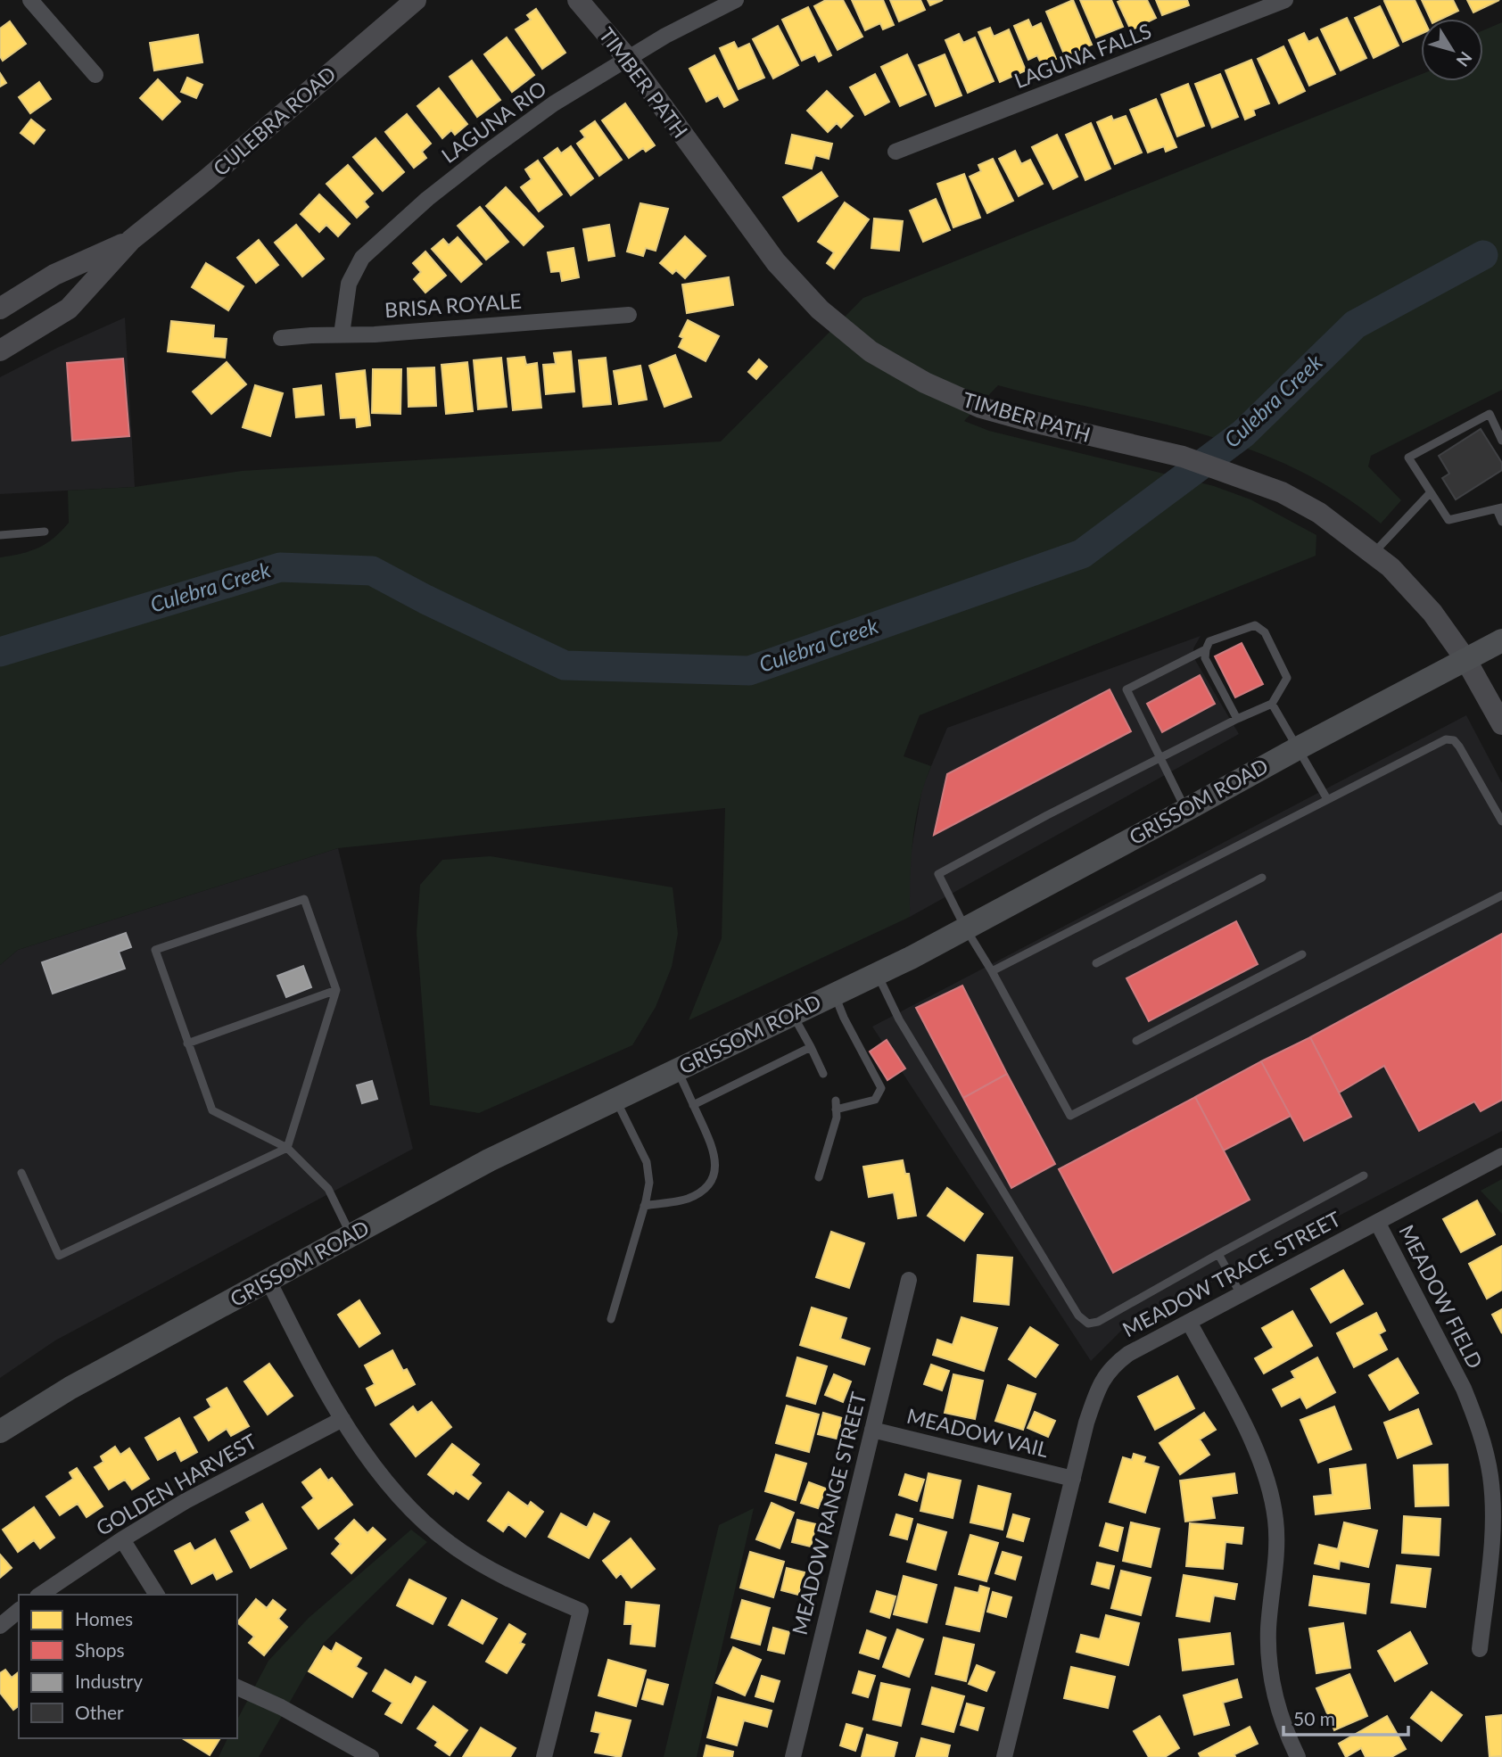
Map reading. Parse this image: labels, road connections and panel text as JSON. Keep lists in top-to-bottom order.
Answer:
{
  "streets": {
    "main road": ["GRISSOM ROAD"],
    "street": [
      "LAGUNA FALLS",
      "TIMBER PATH",
      "CULEBRA ROAD",
      "LAGUNA RIO",
      "BRISA ROYALE",
      "MEADOW TRACE STREET",
      "MEADOW FIELD",
      "MEADOW VAIL",
      "GOLDEN HARVEST",
      "MEADOW RANGE STREET"
    ]
  },
  "crossings": [
    ["TIMBER PATH", "LAGUNA RIO"],
    ["TIMBER PATH", "GRISSOM ROAD"],
    ["LAGUNA RIO", "BRISA ROYALE"],
    ["MEADOW TRACE STREET", "MEADOW FIELD"],
    ["MEADOW TRACE STREET", "MEADOW VAIL"],
    ["MEADOW VAIL", "MEADOW RANGE STREET"]
  ],
  "water": ["Culebra Creek"],
  "legend": [
    "Homes",
    "Shops",
    "Industry",
    "Other"
  ],
  "scale_bar": "50 m",
  "north": "bottom right"
}
